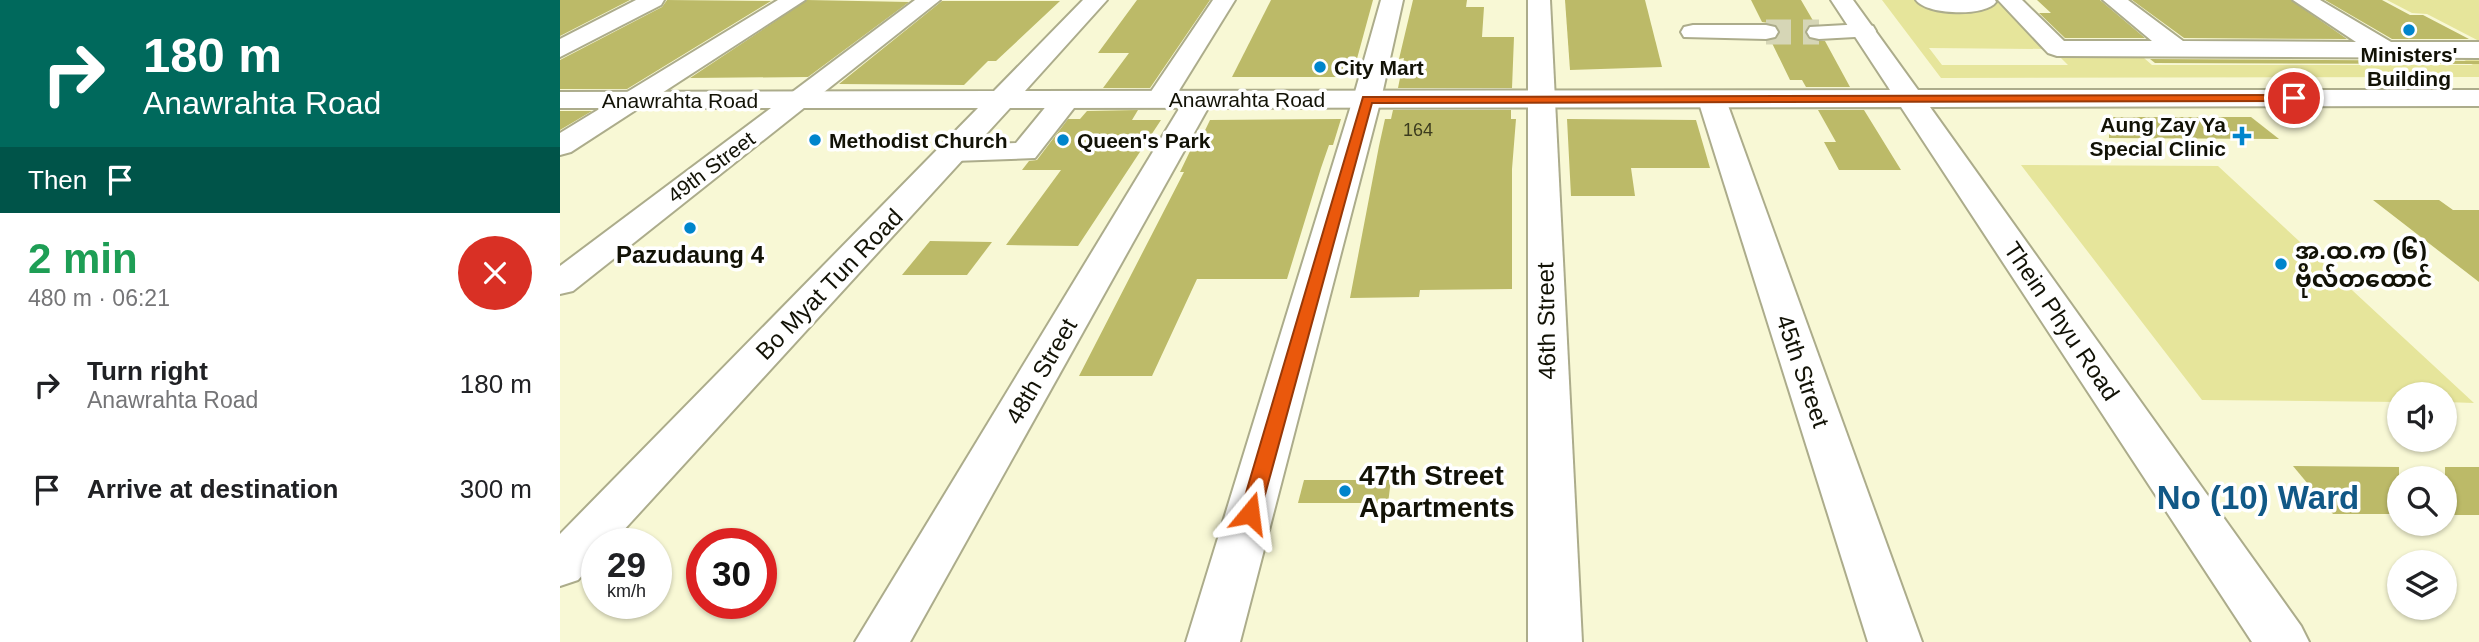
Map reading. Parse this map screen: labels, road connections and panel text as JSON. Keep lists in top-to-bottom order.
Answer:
{
  "streets": {
    "street": [
      "Anawrahta Road",
      "49th Street",
      "Bo Myat Tun Road",
      "46th Street",
      "Thein Phyu Road",
      "48th Street",
      "45th Street"
    ]
  },
  "crossings": [
    ["Anawrahta Road", "49th Street"],
    ["Anawrahta Road", "Bo Myat Tun Road"],
    ["Anawrahta Road", "46th Street"],
    ["Anawrahta Road", "Thein Phyu Road"],
    ["Anawrahta Road", "48th Street"],
    ["Anawrahta Road", "45th Street"]
  ],
  "districts": ["No (10) Ward"],
  "places": {
    "other": [
      "Ministers' Building",
      "City Mart",
      "Methodist Church",
      "Queen's Park",
      "Pazudaung 4",
      "အ.ထ.က (၆) ဗိုလ်တထောင်",
      "47th Street Apartments"
    ],
    "health": ["Aung Zay Ya Special Clinic"]
  },
  "house_numbers": ["164"],
  "page": {
    "turn": ["180 m", "Anawrahta Road"],
    "then": "Then",
    "heading": ["2 min", "480 m · 06:21"],
    "list": [
      {
        "name": "Turn right",
        "note": "Anawrahta Road",
        "value": "180 m"
      },
      {
        "name": "Arrive at destination",
        "value": "300 m"
      }
    ],
    "speed": "29 km/h",
    "limit": "30"
  }
}
